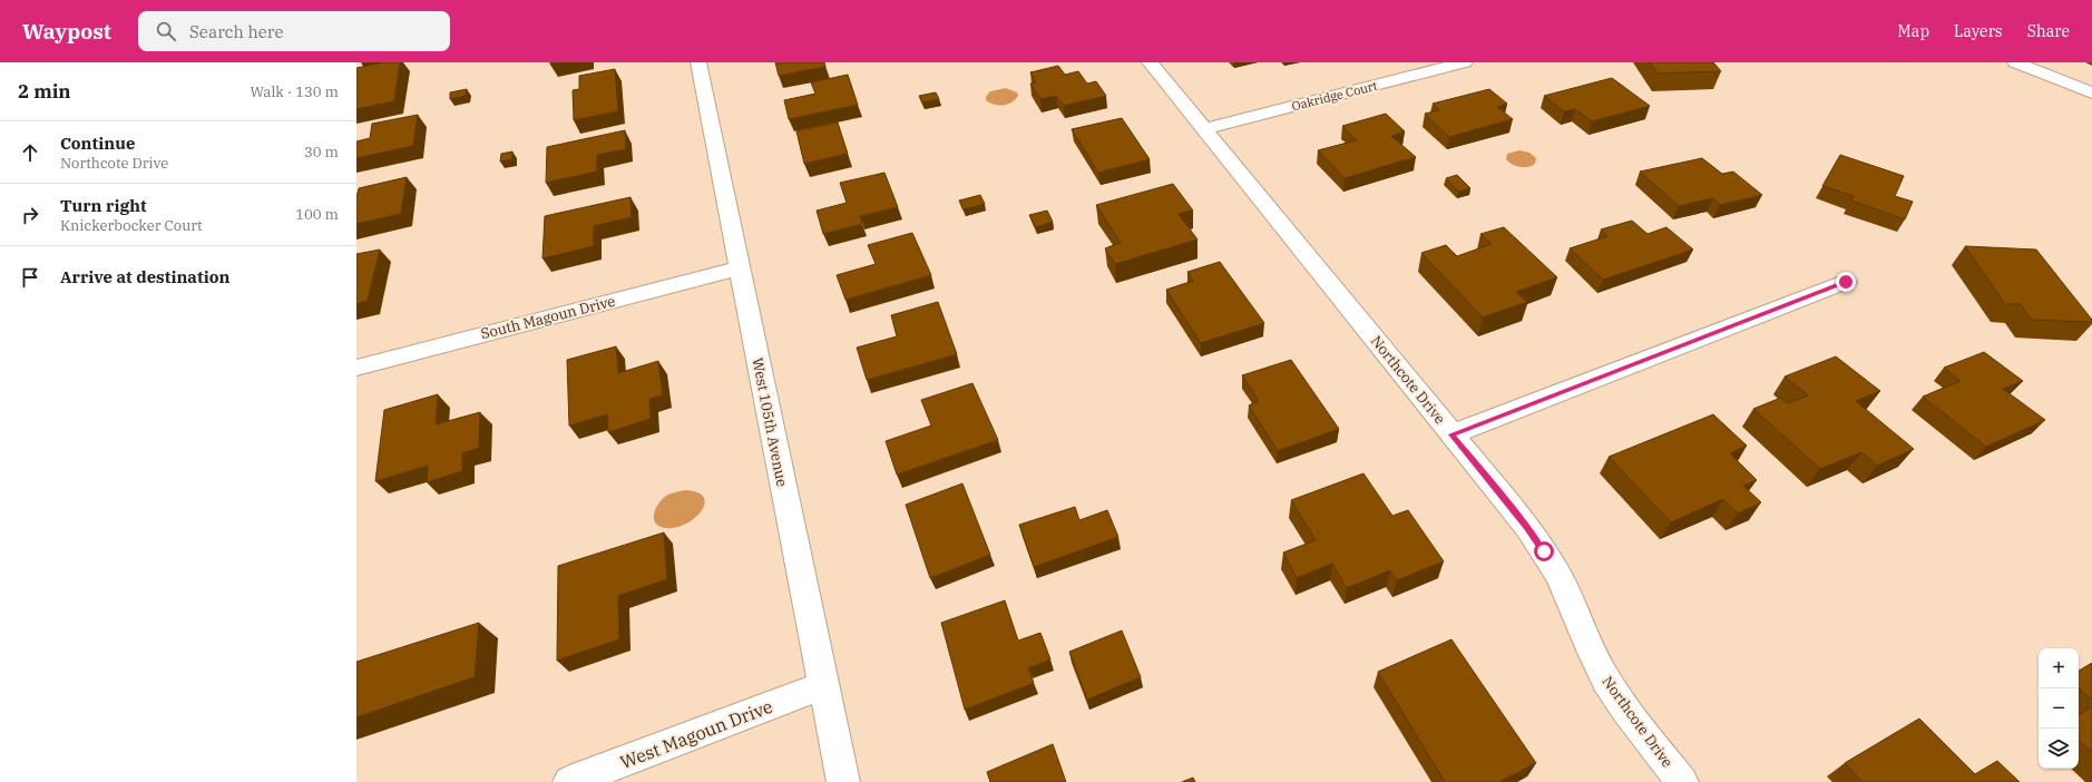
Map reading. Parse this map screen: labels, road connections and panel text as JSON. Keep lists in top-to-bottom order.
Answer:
{
  "streets": {
    "street": [
      "Oakridge Court",
      "South Magoun Drive",
      "Northcote Drive",
      "West 105th Avenue",
      "West Magoun Drive"
    ]
  },
  "crossings": [
    ["Oakridge Court", "Northcote Drive"],
    ["South Magoun Drive", "West 105th Avenue"],
    ["West 105th Avenue", "West Magoun Drive"]
  ],
  "page": {
    "header": "Waypost",
    "search": "Search here",
    "nav": ["Map", "Layers", "Share"],
    "heading": ["2 min", "Walk · 130 m"],
    "list": [
      ["Continue", "Northcote Drive", "30 m"],
      ["Turn right", "Knickerbocker Court", "100 m"],
      "Arrive at destination"
    ],
    "map_buttons": ["+", "−"]
  }
}
